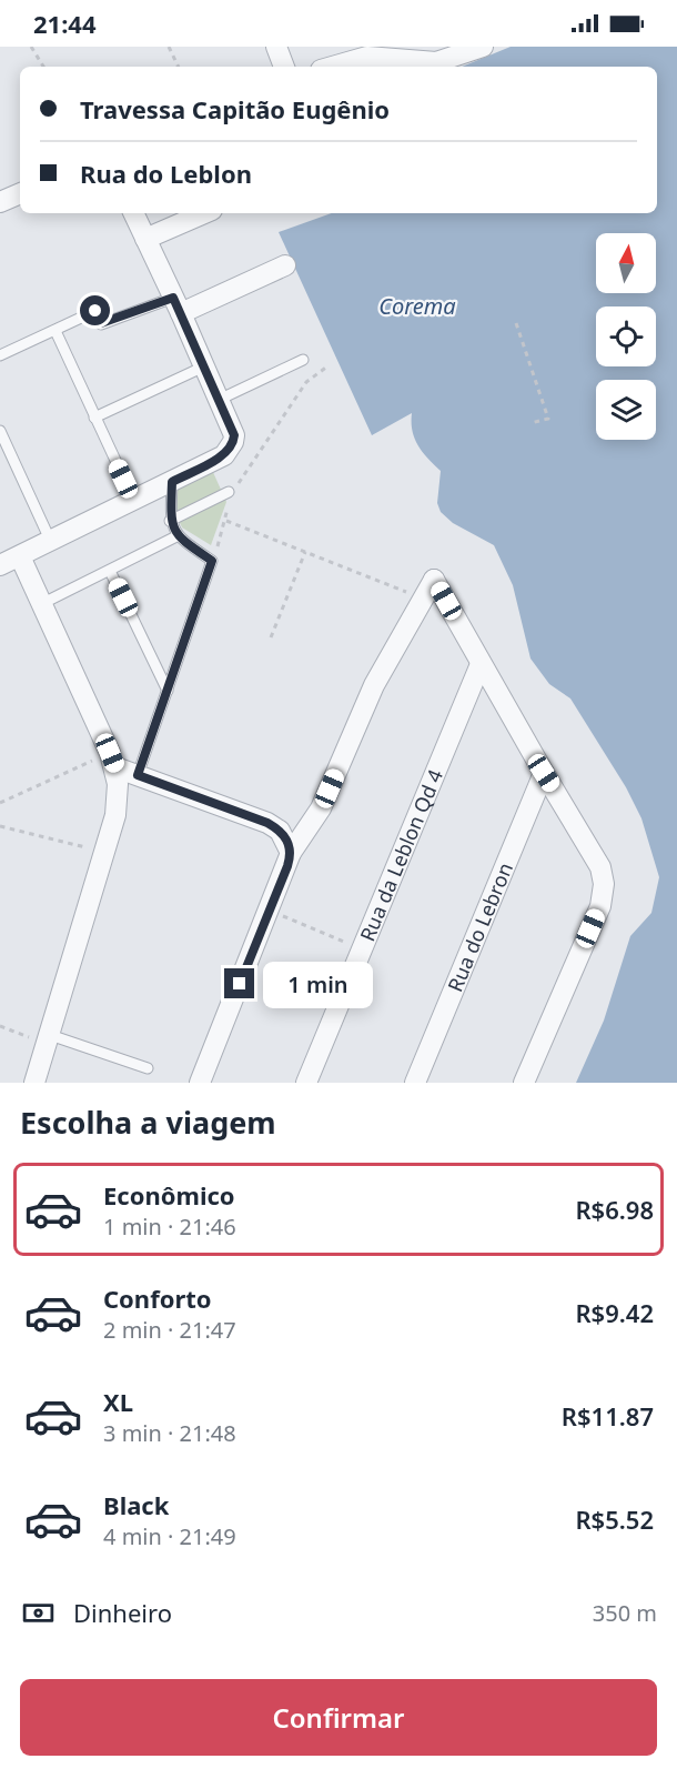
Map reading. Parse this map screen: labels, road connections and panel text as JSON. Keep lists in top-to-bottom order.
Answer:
{
  "streets": {
    "street": ["Rua da Leblon Qd 4", "Rua do Lebron"]
  },
  "water": ["Corema"],
  "north": "top",
  "page": {
    "status": "21:44",
    "banner": ["Travessa Capitão Eugênio", "Rua do Leblon"],
    "bubble": "1 min",
    "heading": "Escolha a viagem",
    "list": [
      {
        "name": "Econômico",
        "note": "1 min · 21:46",
        "value": "R$6.98"
      },
      {
        "name": "Conforto",
        "note": "2 min · 21:47",
        "value": "R$9.42"
      },
      {
        "name": "XL",
        "note": "3 min · 21:48",
        "value": "R$11.87"
      },
      {
        "name": "Black",
        "note": "4 min · 21:49",
        "value": "R$5.52"
      }
    ],
    "pay": ["Dinheiro", "350 m"],
    "buttons": "Confirmar"
  }
}
